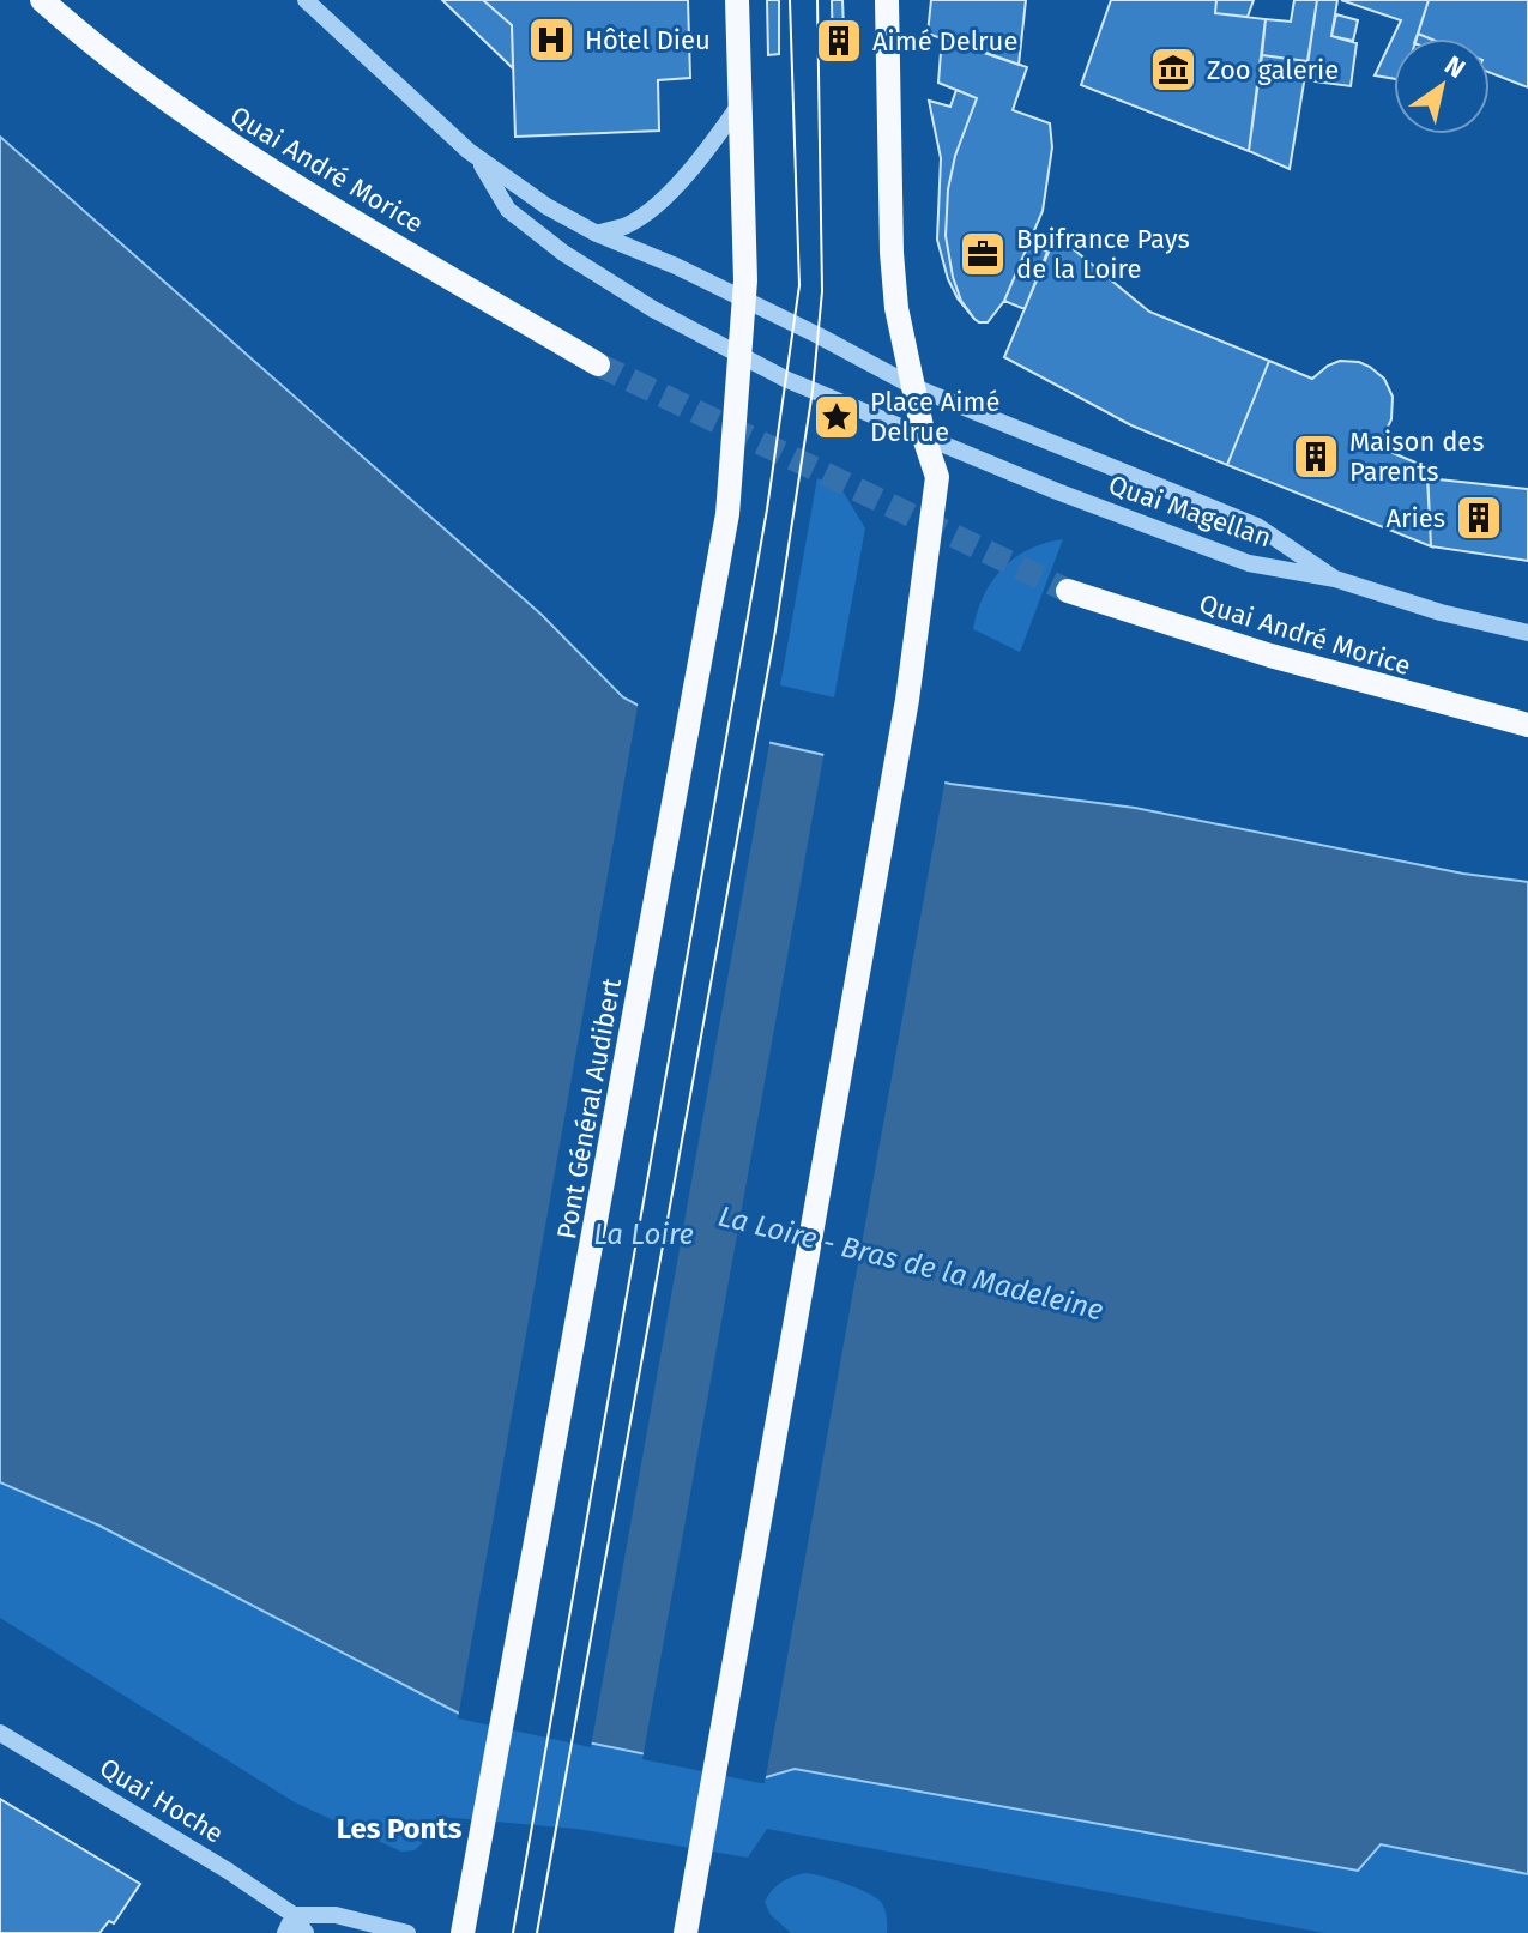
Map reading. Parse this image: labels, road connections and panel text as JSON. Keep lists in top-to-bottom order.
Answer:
{
  "streets": {
    "main road": ["Quai André Morice", "Pont Général Audibert"],
    "street": ["Quai Magellan", "Quai Hoche"]
  },
  "crossings": [
    ["Quai Magellan", "Pont Général Audibert"]
  ],
  "districts": ["Les Ponts"],
  "water": ["La Loire", "La Loire - Bras de la Madeleine"],
  "places": {
    "hospital": ["Hôtel Dieu"],
    "building": ["Aimé Delrue", "Maison des Parents", "Aries"],
    "museum": ["Zoo galerie"],
    "office": ["Bpifrance Pays de la Loire"],
    "place": ["Place Aimé Delrue"]
  },
  "north": "top right"
}
